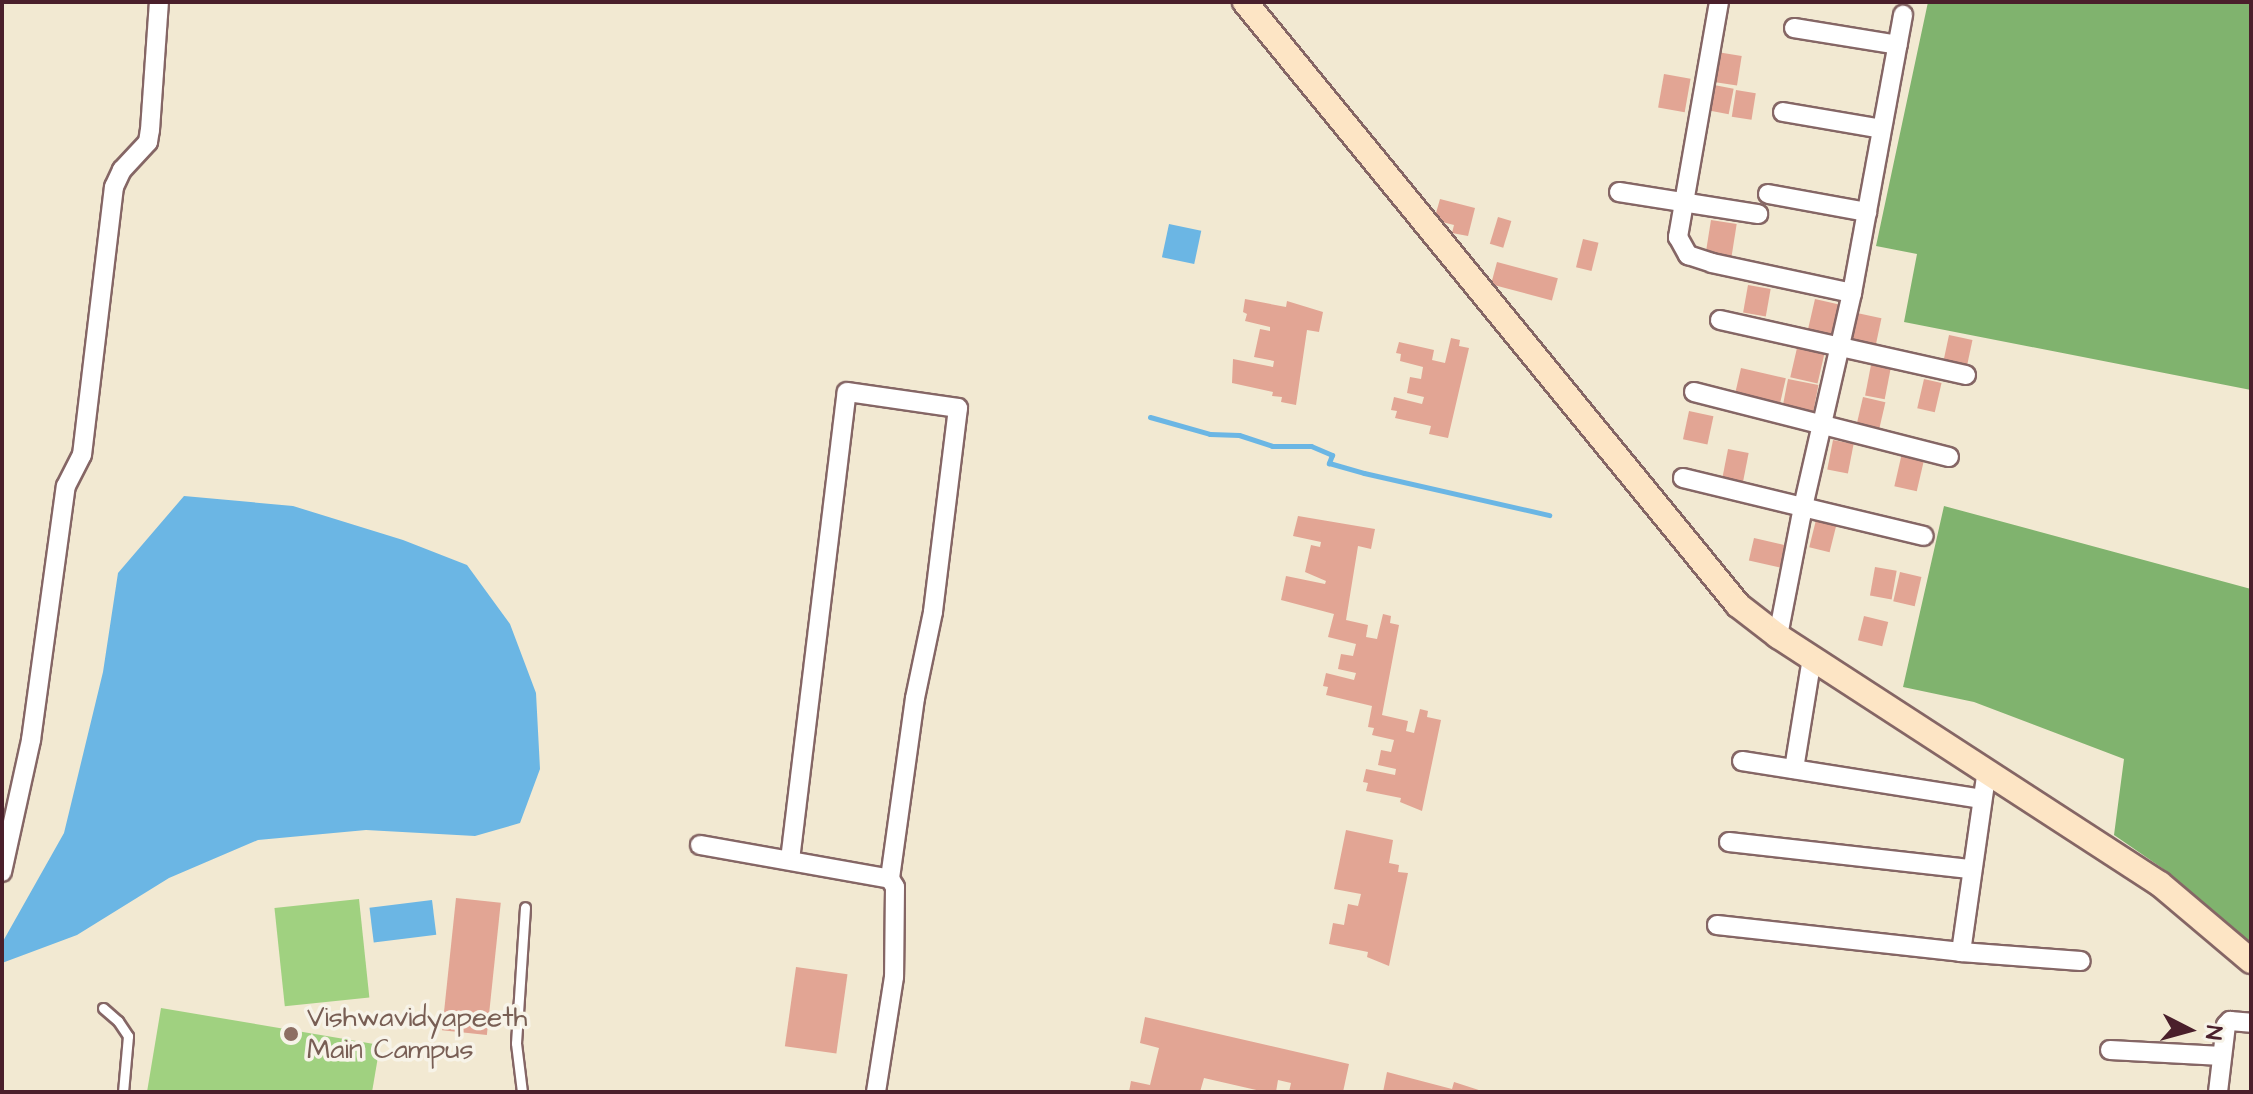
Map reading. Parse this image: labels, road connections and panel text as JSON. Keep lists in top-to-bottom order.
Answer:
{
  "places": ["Vishwavidyapeeth Main Campus"],
  "north": "right"
}
